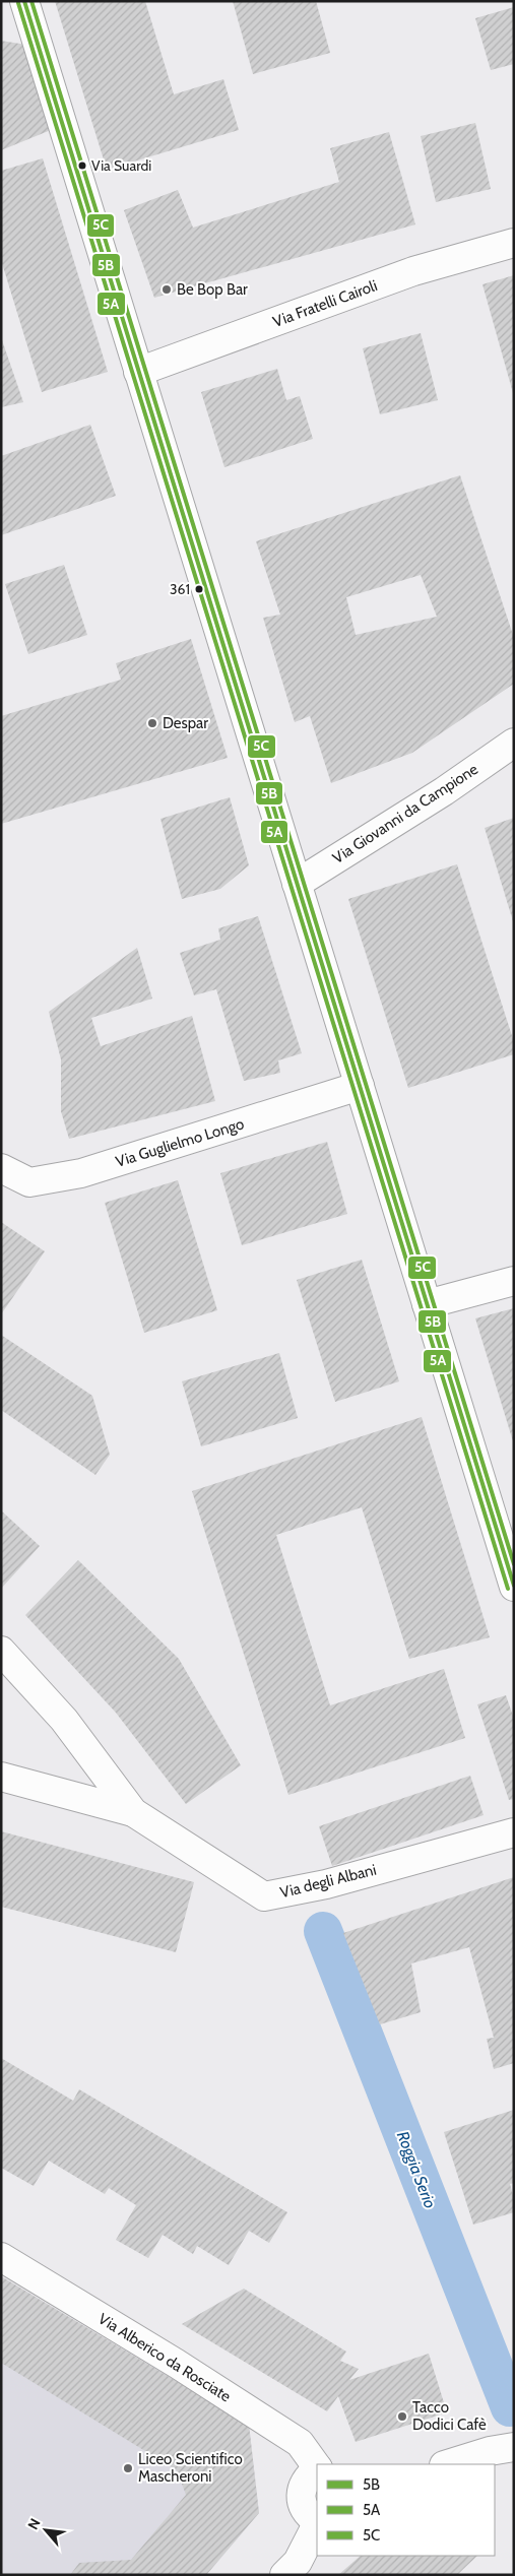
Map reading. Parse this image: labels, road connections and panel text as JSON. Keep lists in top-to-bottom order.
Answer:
{
  "streets": {
    "street": [
      "Via Fratelli Cairoli",
      "Via Giovanni da Campione",
      "Via Guglielmo Longo",
      "Via degli Albani",
      "Via Alberico da Rosciate"
    ]
  },
  "water": ["Roggia Serio"],
  "places": [
    "Via Suardi",
    "Be Bop Bar",
    "361",
    "Despar",
    "Tacco Dodici Cafè",
    "Liceo Scientifico Mascheroni"
  ],
  "lines": ["transit line 5B", "transit line 5C", "transit line 5A"],
  "legend": ["5B", "5A", "5C"],
  "north": "top left"
}
